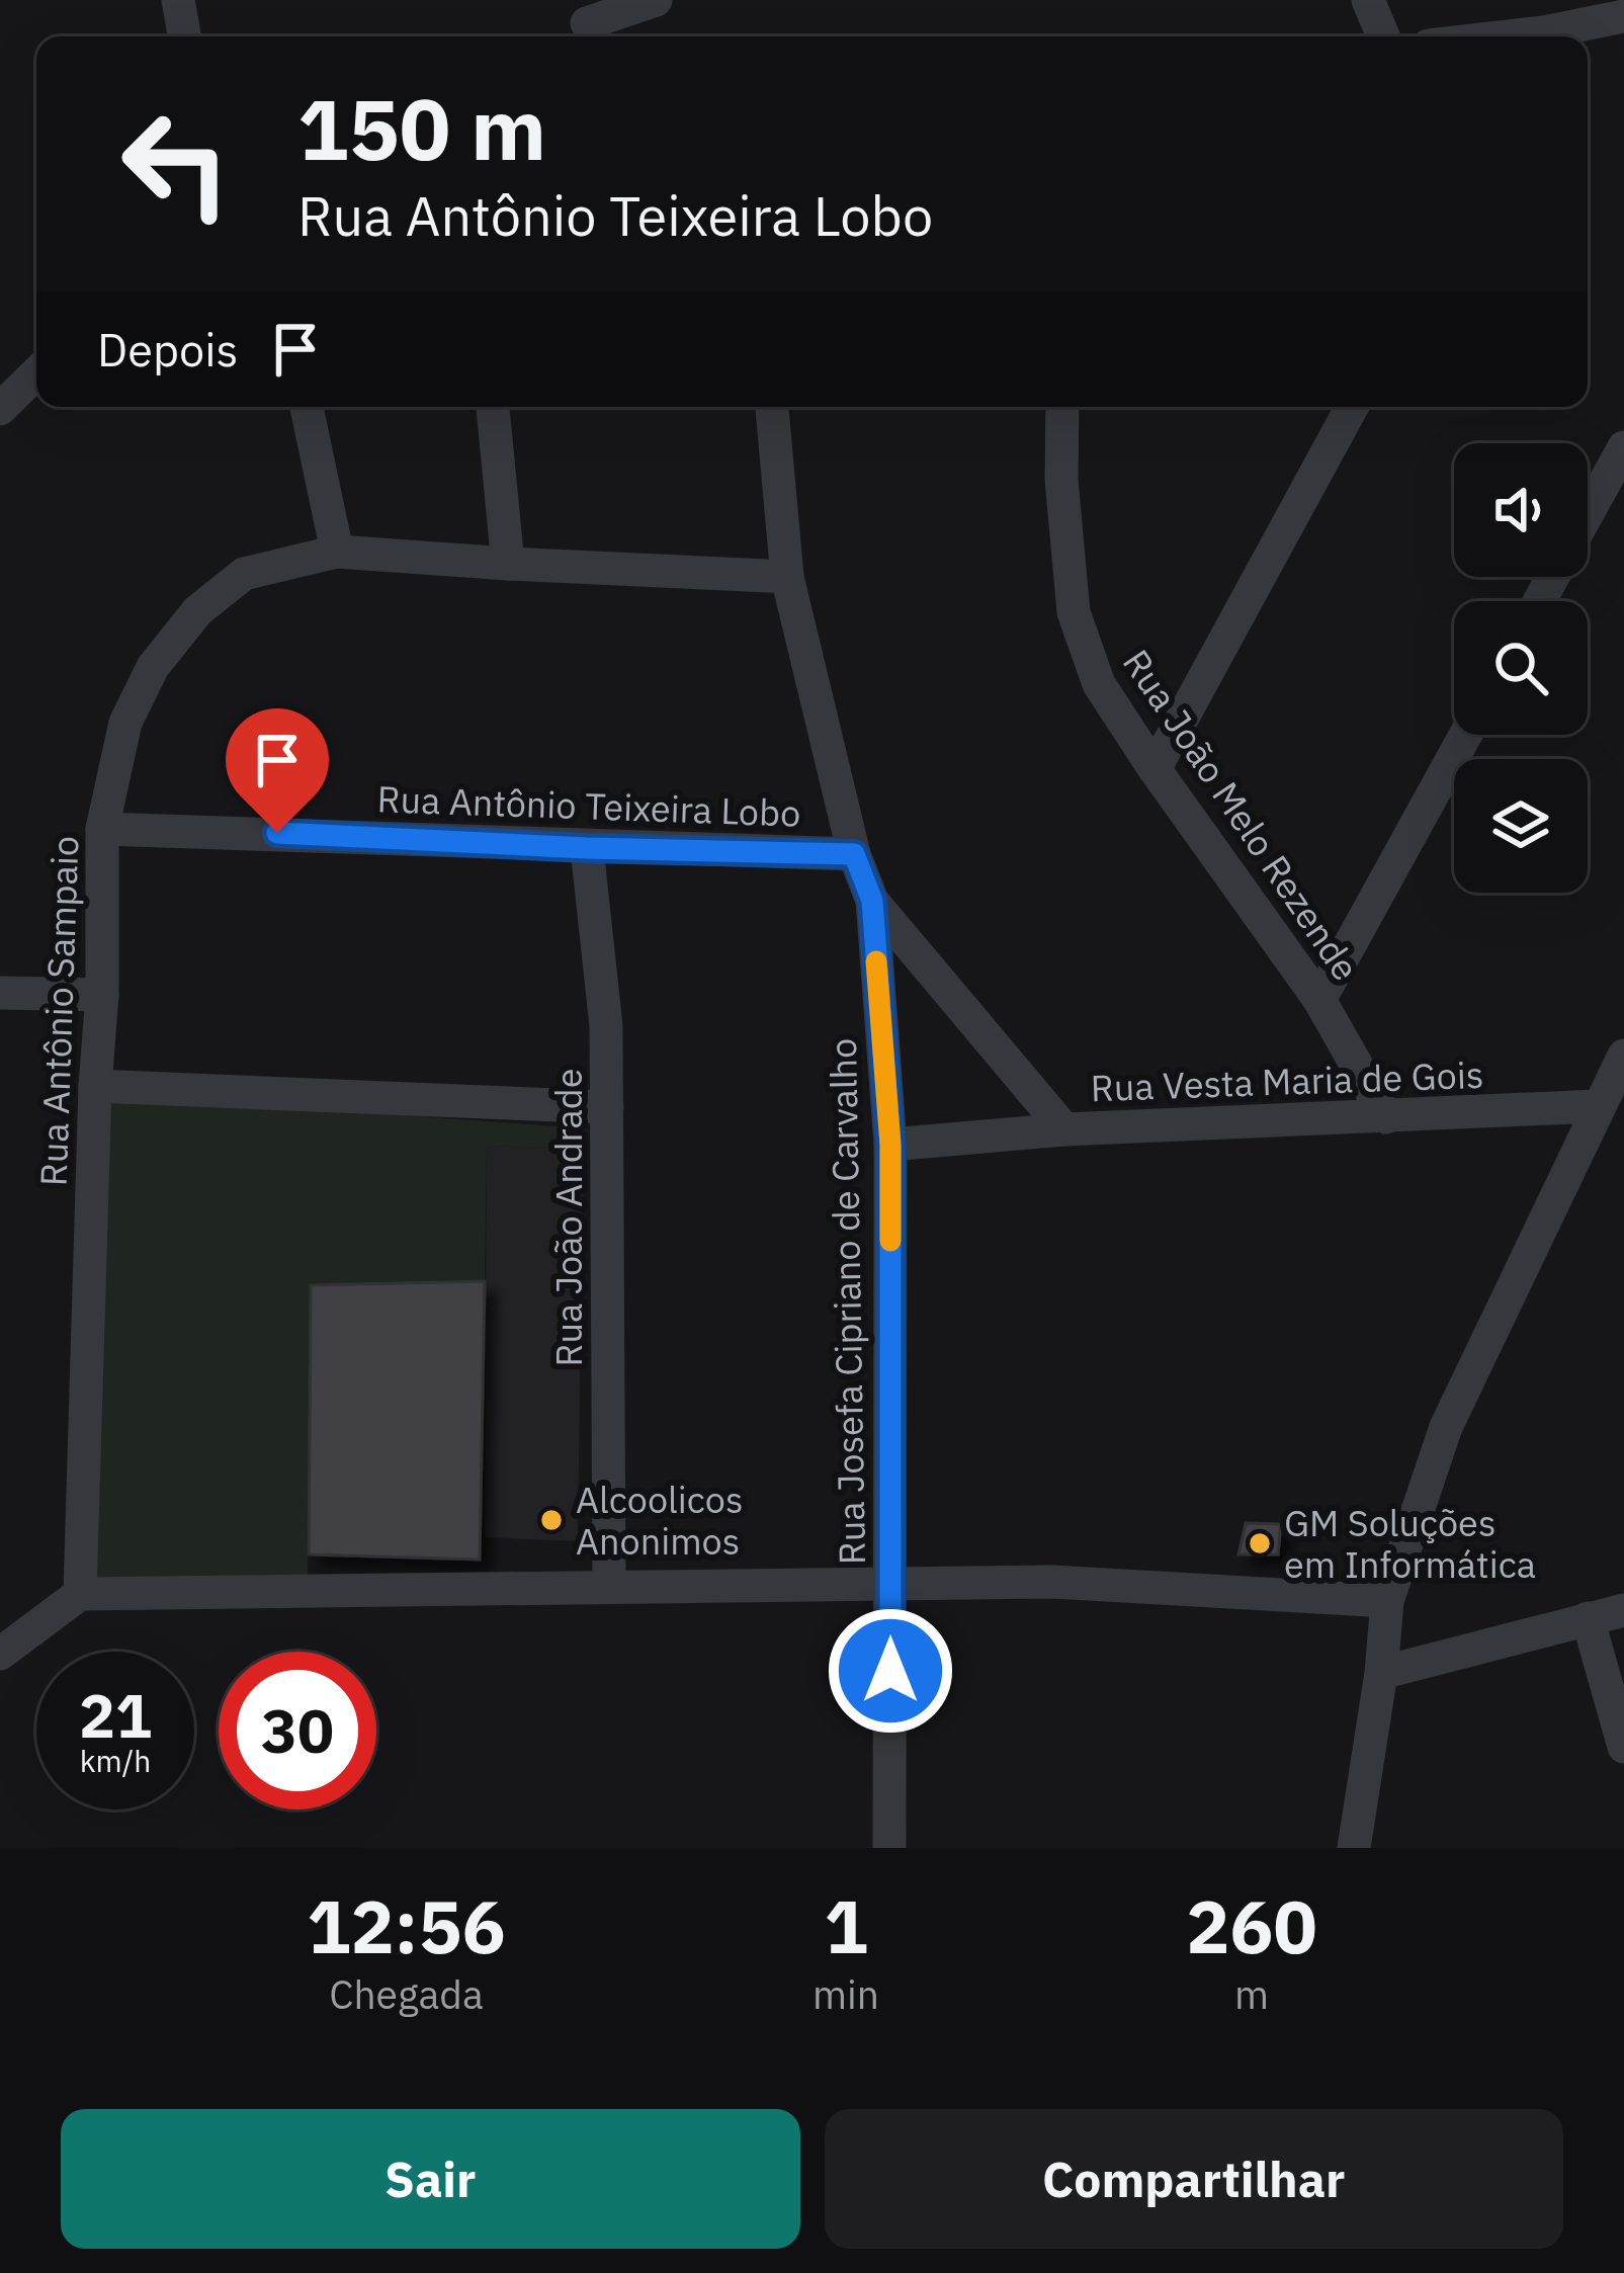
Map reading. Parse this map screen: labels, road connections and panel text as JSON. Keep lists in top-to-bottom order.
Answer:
{
  "streets": {
    "street": [
      "Rua Antônio Teixeira Lobo",
      "Rua João Melo Rezende",
      "Rua Antônio Sampaio",
      "Rua Vesta Maria de Gois",
      "Rua João Andrade",
      "Rua Josefa Cipriano de Carvalho"
    ]
  },
  "crossings": [
    ["Rua Antônio Teixeira Lobo", "Rua Antônio Sampaio"],
    ["Rua Antônio Teixeira Lobo", "Rua Vesta Maria de Gois"],
    ["Rua Antônio Teixeira Lobo", "Rua João Andrade"],
    ["Rua João Melo Rezende", "Rua Vesta Maria de Gois"],
    ["Rua Antônio Sampaio", "Rua Vesta Maria de Gois"],
    ["Rua Vesta Maria de Gois", "Rua Josefa Cipriano de Carvalho"]
  ],
  "places": ["Alcoolicos Anonimos", "GM Soluções em Informática"],
  "page": {
    "turn": ["150 m", "Rua Antônio Teixeira Lobo"],
    "then": "Depois",
    "speed": "21 km/h",
    "limit": "30",
    "eta": [
      "12:56",
      "Chegada",
      "1",
      "min",
      "260",
      "m"
    ],
    "buttons": ["Sair", "Compartilhar"]
  }
}
